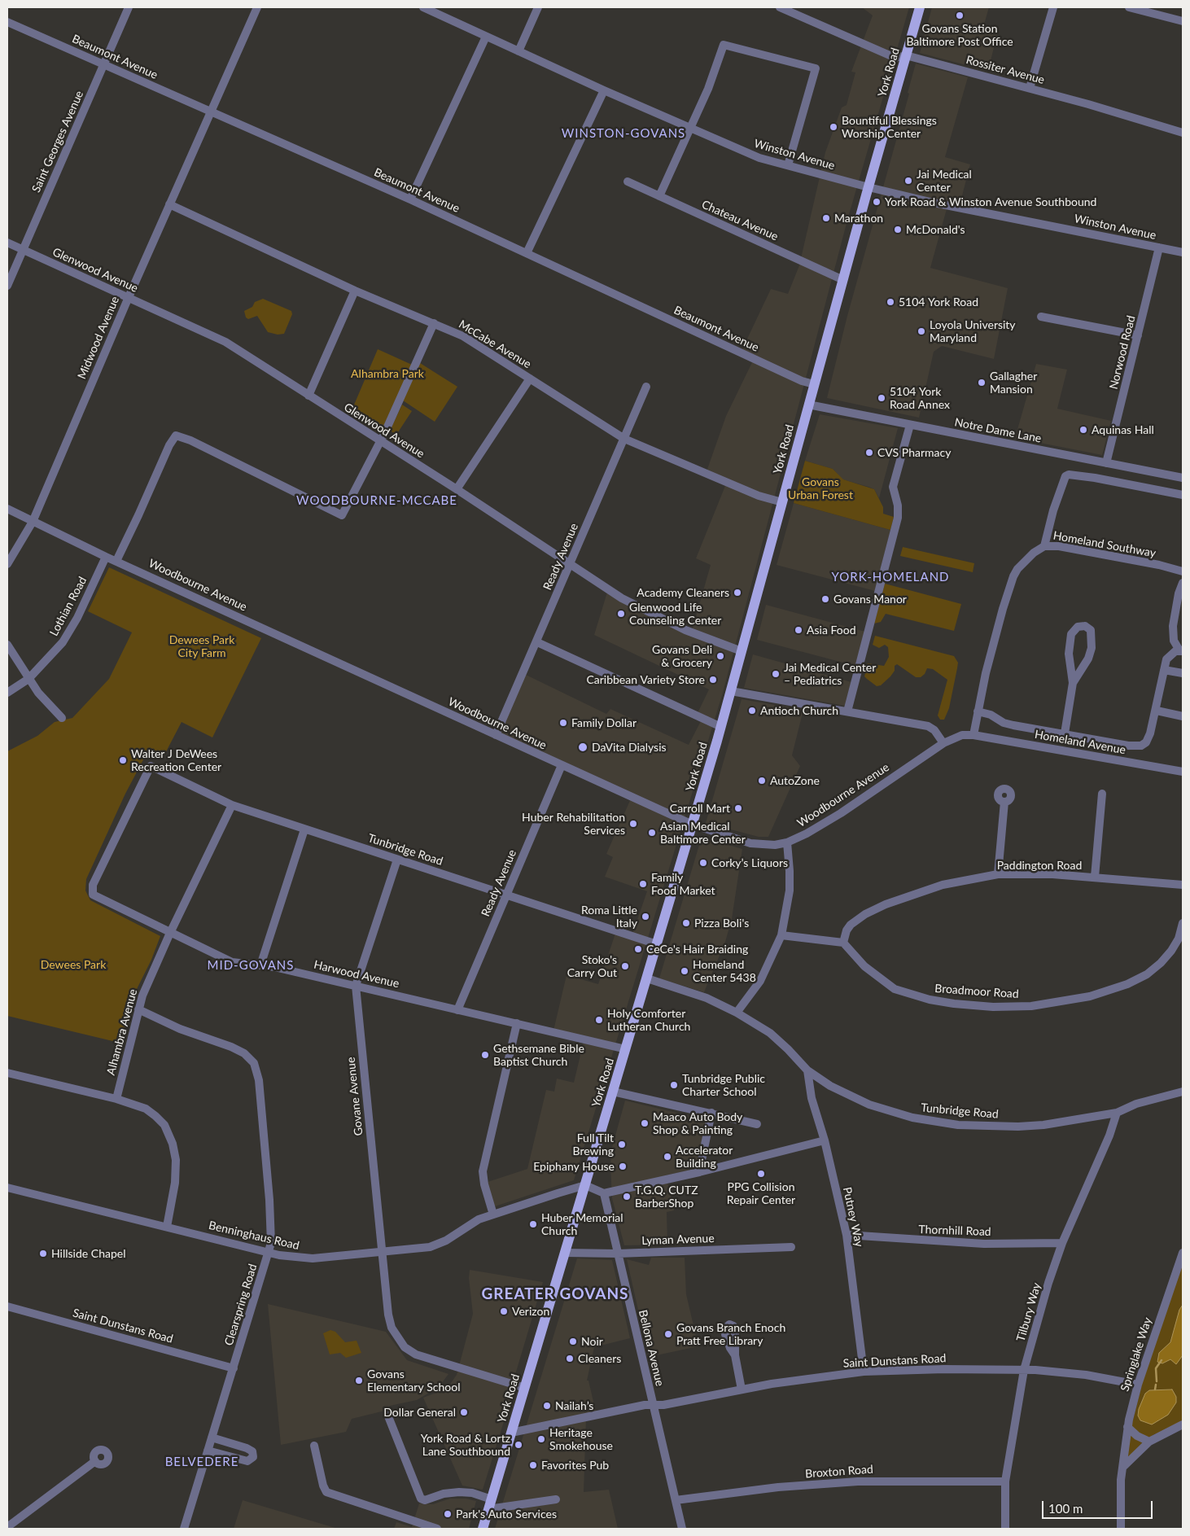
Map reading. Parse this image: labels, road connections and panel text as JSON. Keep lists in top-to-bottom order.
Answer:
{
  "streets": {
    "main road": ["York Road"],
    "street": [
      "Beaumont Avenue",
      "Rossiter Avenue",
      "Saint Georges Avenue",
      "Winston Avenue",
      "Chateau Avenue",
      "Glenwood Avenue",
      "Midwood Avenue",
      "McCabe Avenue",
      "Norwood Road",
      "Notre Dame Lane",
      "Homeland Southway",
      "Ready Avenue",
      "Woodbourne Avenue",
      "Lothian Road",
      "Homeland Avenue",
      "Tunbridge Road",
      "Paddington Road",
      "Harwood Avenue",
      "Broadmoor Road",
      "Alhambra Avenue",
      "Govane Avenue",
      "Putney Way",
      "Thornhill Road",
      "Benninghaus Road",
      "Lyman Avenue",
      "Clearspring Road",
      "Tilbury Way",
      "Saint Dunstans Road",
      "Bellona Avenue",
      "Springlake Way",
      "Broxton Road"
    ]
  },
  "crossings": [
    ["Beaumont Avenue", "York Road"],
    ["Beaumont Avenue", "Saint Georges Avenue"],
    ["Beaumont Avenue", "Midwood Avenue"],
    ["Rossiter Avenue", "York Road"],
    ["York Road", "Winston Avenue"],
    ["York Road", "Chateau Avenue"],
    ["York Road", "Glenwood Avenue"],
    ["York Road", "McCabe Avenue"],
    ["York Road", "Notre Dame Lane"],
    ["York Road", "Woodbourne Avenue"],
    ["York Road", "Tunbridge Road"],
    ["York Road", "Harwood Avenue"],
    ["York Road", "Govane Avenue"],
    ["York Road", "Benninghaus Road"],
    ["York Road", "Lyman Avenue"],
    ["York Road", "Saint Dunstans Road"],
    ["Saint Georges Avenue", "Glenwood Avenue"],
    ["Winston Avenue", "Norwood Road"],
    ["Glenwood Avenue", "Midwood Avenue"],
    ["Glenwood Avenue", "Ready Avenue"],
    ["Midwood Avenue", "McCabe Avenue"],
    ["Midwood Avenue", "Woodbourne Avenue"],
    ["McCabe Avenue", "Ready Avenue"],
    ["Norwood Road", "Notre Dame Lane"],
    ["Ready Avenue", "Woodbourne Avenue"],
    ["Ready Avenue", "Tunbridge Road"],
    ["Ready Avenue", "Harwood Avenue"],
    ["Woodbourne Avenue", "Lothian Road"],
    ["Woodbourne Avenue", "Homeland Avenue"],
    ["Tunbridge Road", "Harwood Avenue"],
    ["Tunbridge Road", "Alhambra Avenue"],
    ["Tunbridge Road", "Govane Avenue"],
    ["Tunbridge Road", "Putney Way"],
    ["Tunbridge Road", "Tilbury Way"],
    ["Paddington Road", "Broadmoor Road"],
    ["Harwood Avenue", "Alhambra Avenue"],
    ["Harwood Avenue", "Govane Avenue"],
    ["Alhambra Avenue", "Clearspring Road"],
    ["Govane Avenue", "Benninghaus Road"],
    ["Putney Way", "Thornhill Road"],
    ["Putney Way", "Saint Dunstans Road"],
    ["Thornhill Road", "Tilbury Way"],
    ["Benninghaus Road", "Clearspring Road"],
    ["Lyman Avenue", "Bellona Avenue"],
    ["Clearspring Road", "Saint Dunstans Road"],
    ["Tilbury Way", "Saint Dunstans Road"],
    ["Tilbury Way", "Broxton Road"],
    ["Saint Dunstans Road", "Bellona Avenue"],
    ["Saint Dunstans Road", "Springlake Way"],
    ["Bellona Avenue", "Broxton Road"]
  ],
  "districts": [
    "WINSTON-GOVANS",
    "WOODBOURNE-MCCABE",
    "YORK-HOMELAND",
    "MID-GOVANS",
    "GREATER GOVANS",
    "BELVEDERE"
  ],
  "parks": [
    "Alhambra Park",
    "Govans Urban Forest",
    "Dewees Park City Farm",
    "Dewees Park"
  ],
  "places": [
    "Govans Station Baltimore Post Office",
    "Bountiful Blessings Worship Center",
    "Jai Medical Center",
    "York Road & Winston Avenue Southbound",
    "Marathon",
    "McDonald's",
    "5104 York Road",
    "Loyola University Maryland",
    "Gallagher Mansion",
    "5104 York Road Annex",
    "Aquinas Hall",
    "CVS Pharmacy",
    "Academy Cleaners",
    "Govans Manor",
    "Glenwood Life Counseling Center",
    "Asia Food",
    "Govans Deli & Grocery",
    "Jai Medical Center – Pediatrics",
    "Caribbean Variety Store",
    "Antioch Church",
    "Family Dollar",
    "DaVita Dialysis",
    "Walter J DeWees Recreation Center",
    "AutoZone",
    "Carroll Mart",
    "Huber Rehabilitation Services",
    "Asian Medical Baltimore Center",
    "Corky’s Liquors",
    "Family Food Market",
    "Roma Little Italy",
    "Pizza Boli's",
    "CeCe's Hair Braiding",
    "Stoko's Carry Out",
    "Homeland Center 5438",
    "Holy Comforter Lutheran Church",
    "Gethsemane Bible Baptist Church",
    "Tunbridge Public Charter School",
    "Maaco Auto Body Shop & Painting",
    "Full Tilt Brewing",
    "Accelerator Building",
    "Epiphany House",
    "PPG Collision Repair Center",
    "T.G.Q. CUTZ BarberShop",
    "Huber Memorial Church",
    "Hillside Chapel",
    "Verizon",
    "Govans Branch Enoch Pratt Free Library",
    "Noir",
    "Cleaners",
    "Govans Elementary School",
    "Nailah’s",
    "Dollar General",
    "Heritage Smokehouse",
    "York Road & Lortz Lane Southbound",
    "Favorites Pub",
    "Park's Auto Services"
  ],
  "scale_bar": "100 m"
}
